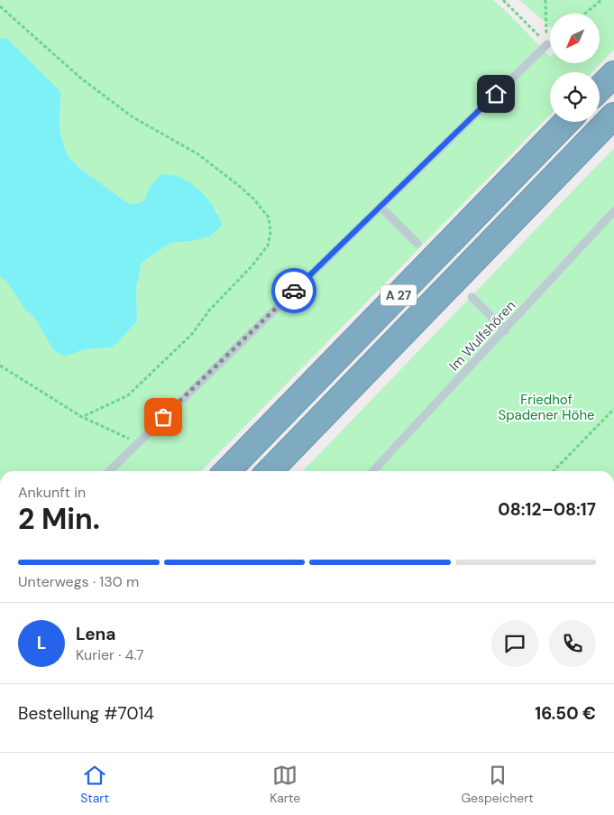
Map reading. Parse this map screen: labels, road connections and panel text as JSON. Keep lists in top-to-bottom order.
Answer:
{
  "streets": {
    "highway": ["A 27"],
    "lane": ["Im Wulfshören"]
  },
  "parks": ["Friedhof Spadener Höhe"],
  "north": "bottom left",
  "page": {
    "heading": ["2 Min.", "Ankunft in", "08:12–08:17"],
    "panel": [
      "Lena",
      "Kurier · 4.7",
      "Bestellung #7014",
      "16.50 €"
    ],
    "bar": "Unterwegs · 130 m",
    "round": "L",
    "tabs": ["Start", "Karte", "Gespeichert"]
  }
}
